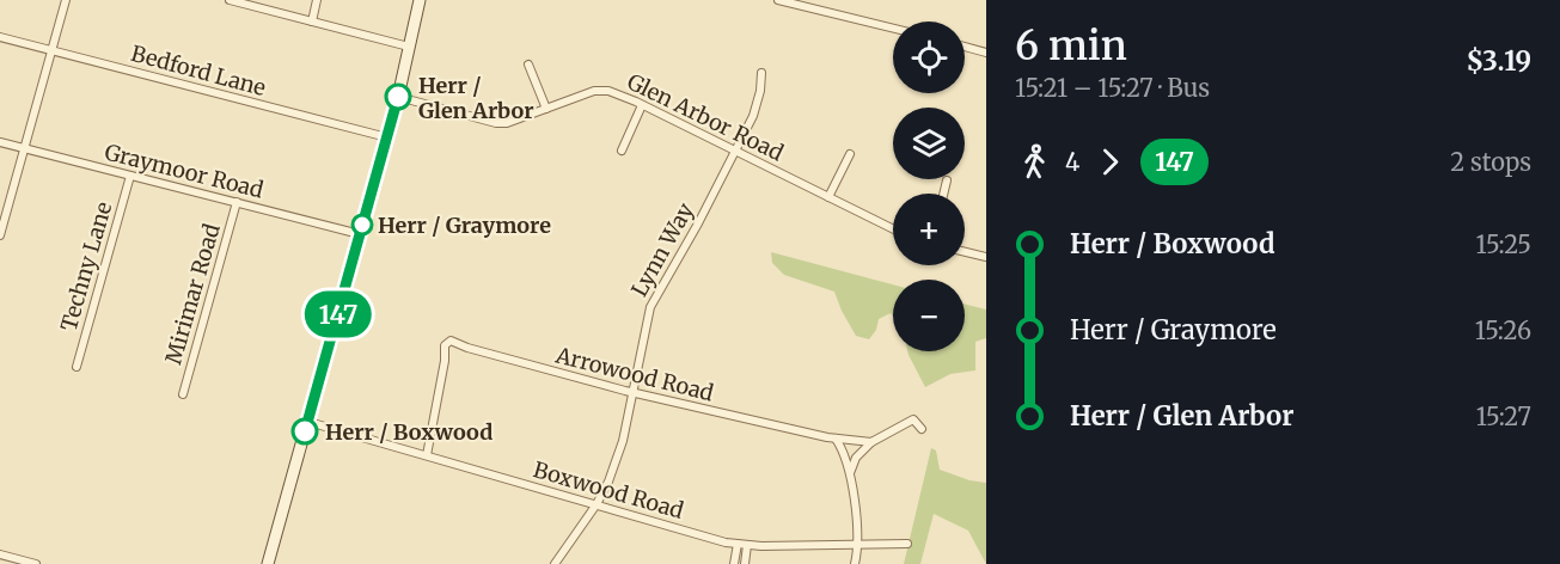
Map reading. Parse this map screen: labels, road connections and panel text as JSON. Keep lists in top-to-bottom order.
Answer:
{
  "streets": {
    "street": [
      "Bedford Lane",
      "Glen Arbor Road",
      "Graymoor Road",
      "Lynn Way",
      "Techny Lane",
      "Mirimar Road",
      "Arrowood Road",
      "Boxwood Road"
    ]
  },
  "crossings": [
    ["Glen Arbor Road", "Lynn Way"],
    ["Graymoor Road", "Techny Lane"],
    ["Graymoor Road", "Mirimar Road"],
    ["Lynn Way", "Arrowood Road"],
    ["Lynn Way", "Boxwood Road"],
    ["Arrowood Road", "Boxwood Road"]
  ],
  "places": ["Herr / Glen Arbor", "Herr / Graymore", "Herr / Boxwood"],
  "lines": ["bus line 147"],
  "page": {
    "on_map": "147",
    "heading": ["6 min", "15:21 – 15:27 · Bus", "$3.19"],
    "map_buttons": ["+", "−"],
    "legs": ["4", "147", "2 stops"],
    "list": [
      {
        "name": "Herr / Boxwood",
        "value": "15:25"
      },
      {
        "name": "Herr / Graymore",
        "value": "15:26"
      },
      {
        "name": "Herr / Glen Arbor",
        "value": "15:27"
      }
    ]
  }
}
